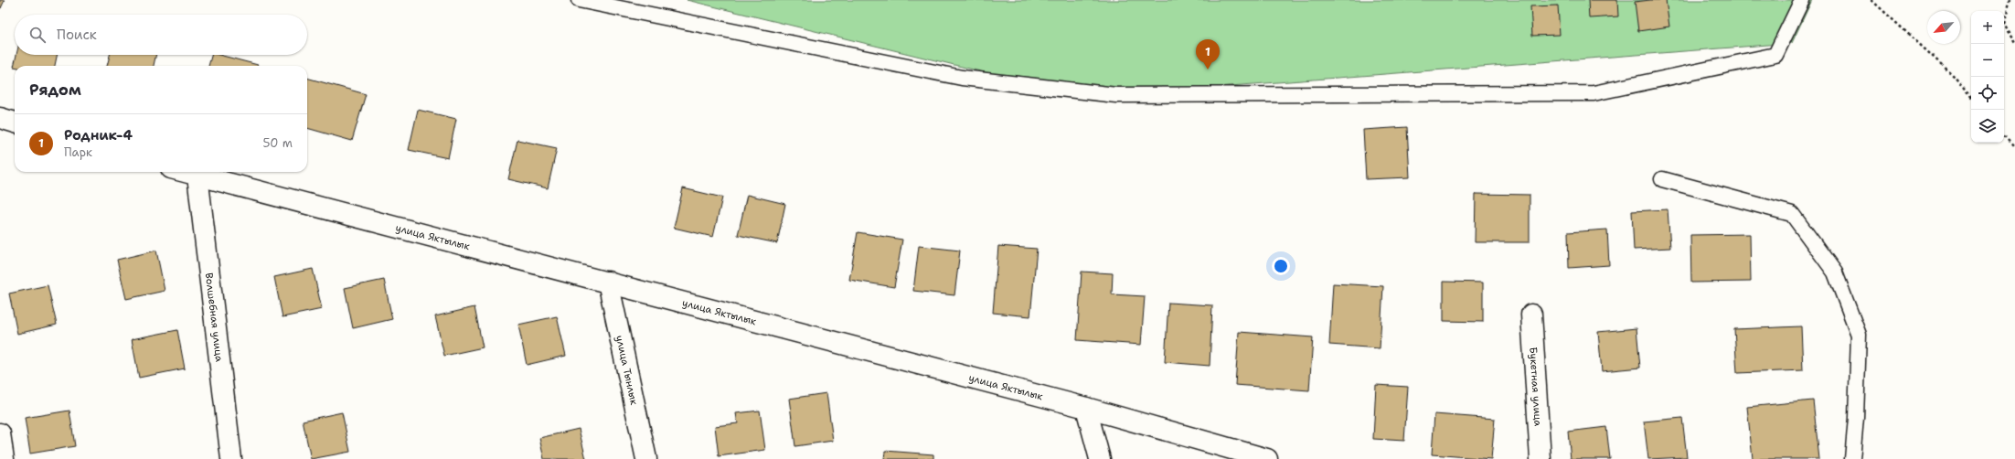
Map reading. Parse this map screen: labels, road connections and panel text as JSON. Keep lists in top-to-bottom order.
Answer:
{
  "streets": {
    "street": [
      "улица Яктылык",
      "Волшебная улица",
      "улица Тынлык",
      "Букетная улица"
    ]
  },
  "crossings": [
    ["улица Яктылык", "Волшебная улица"],
    ["улица Яктылык", "улица Тынлык"]
  ],
  "north": "bottom left",
  "page": {
    "map_buttons": ["+", "−"],
    "search": "Поиск",
    "pins": "1",
    "heading": "Рядом",
    "list": [
      {
        "mark": "1",
        "name": "Родник-4",
        "note": "Парк",
        "value": "50 m"
      }
    ]
  }
}
